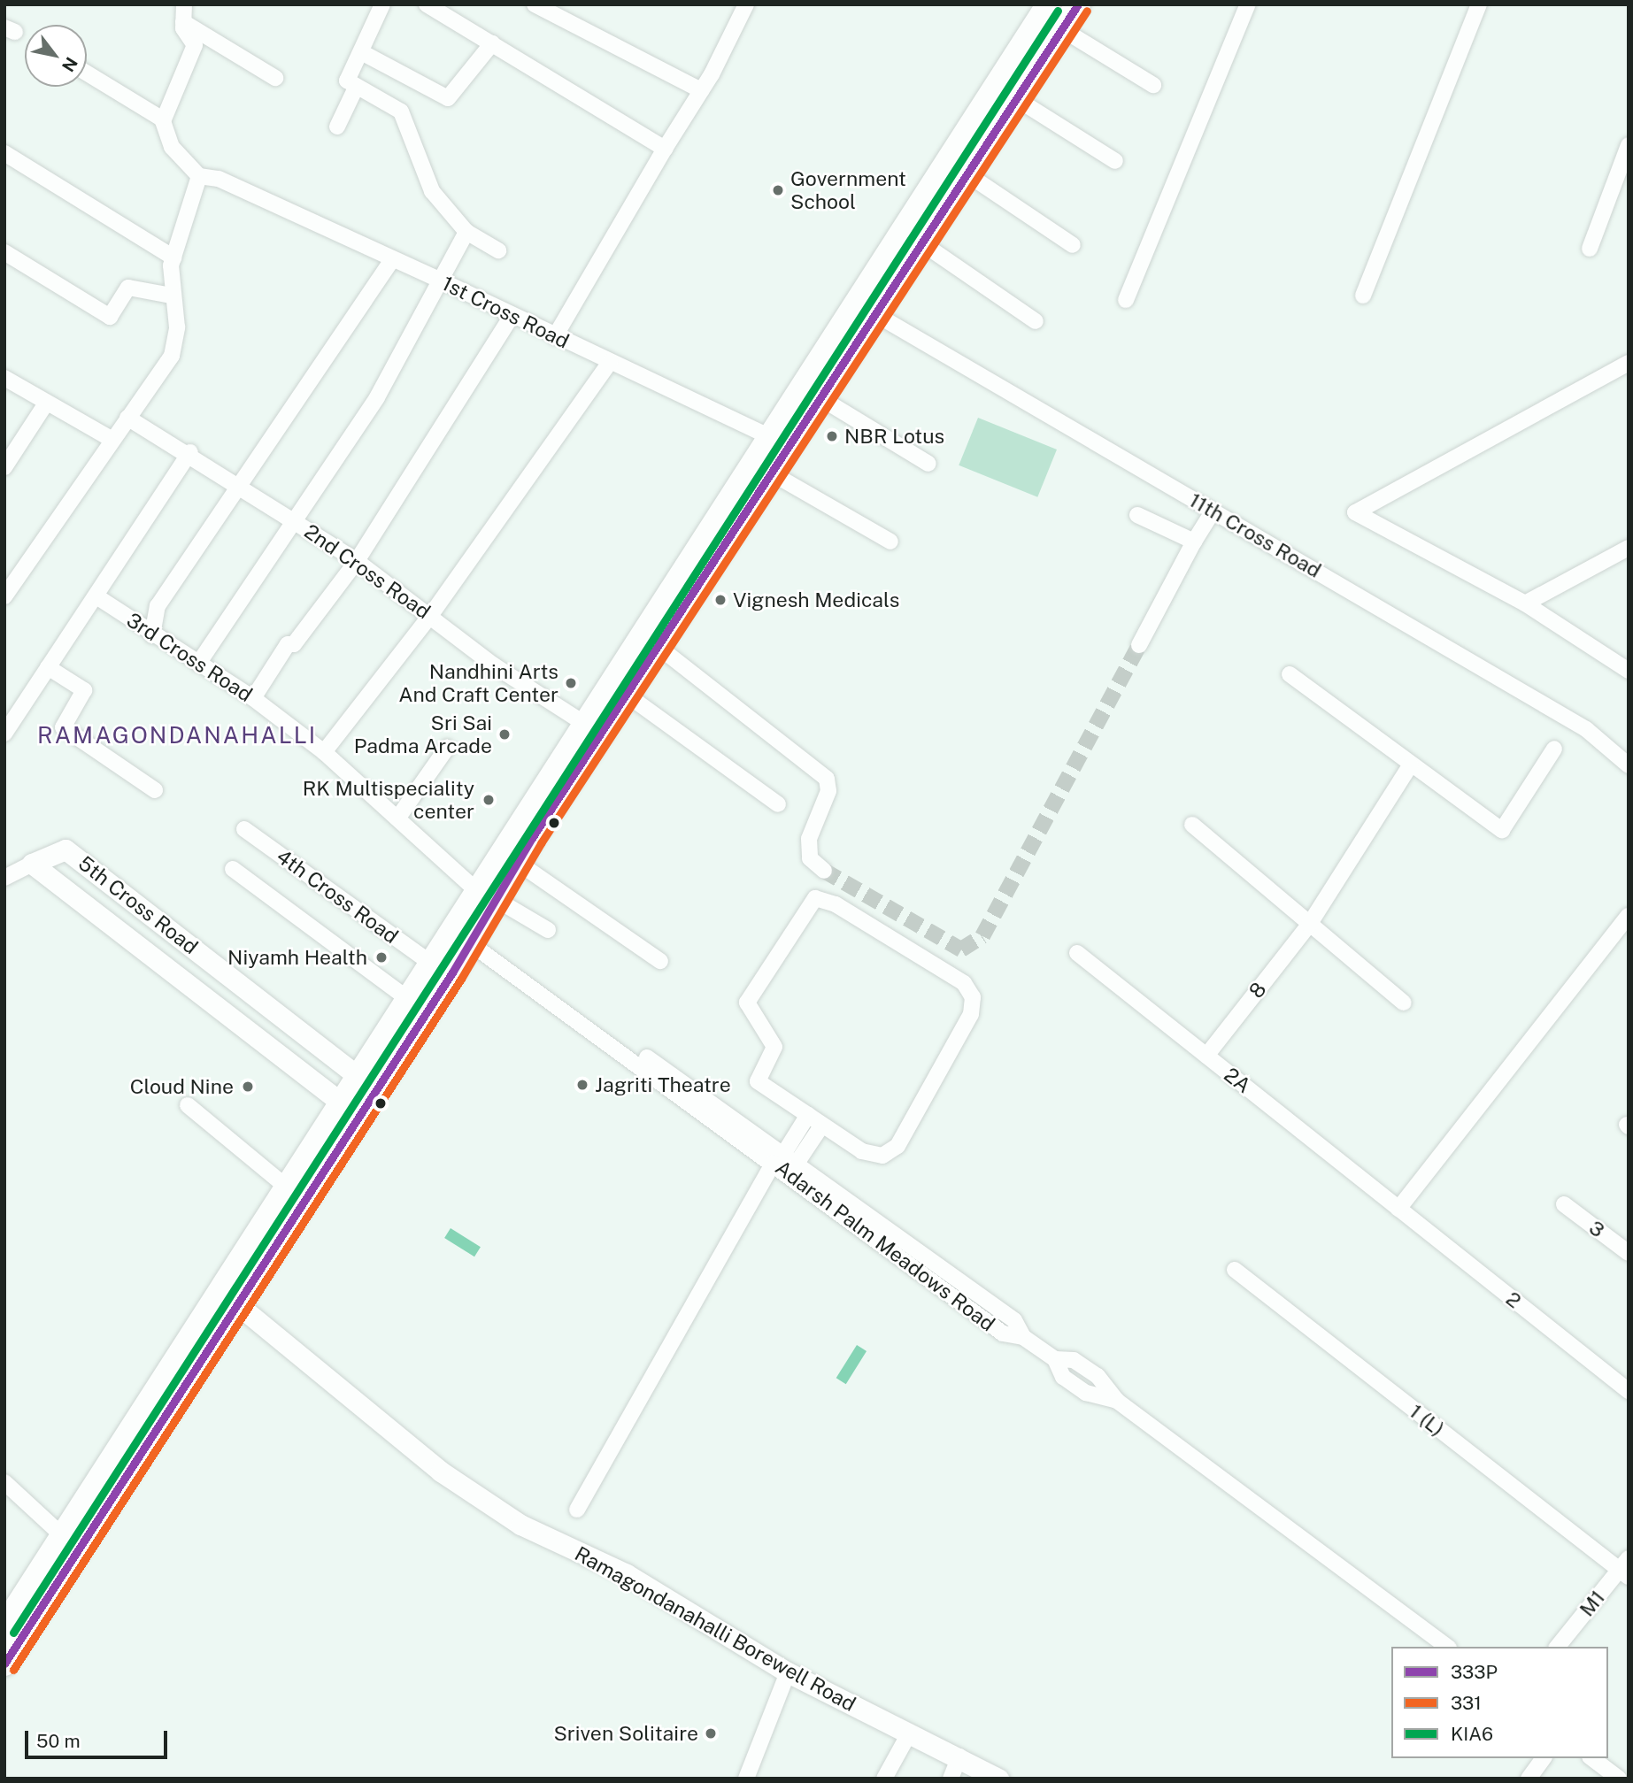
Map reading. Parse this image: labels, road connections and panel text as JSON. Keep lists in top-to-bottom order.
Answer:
{
  "streets": {
    "street": [
      "1st Cross Road",
      "11th Cross Road",
      "2nd Cross Road",
      "3rd Cross Road",
      "4th Cross Road",
      "5th Cross Road",
      "8",
      "2A",
      "3",
      "Adarsh Palm Meadows Road",
      "2",
      "1 (L)",
      "M1",
      "Ramagondanahalli Borewell Road"
    ]
  },
  "crossings": [
    ["8", "2A"],
    ["2A", "2"],
    ["1 (L)", "M1"]
  ],
  "districts": ["RAMAGONDANAHALLI"],
  "places": [
    "Government School",
    "NBR Lotus",
    "Vignesh Medicals",
    "Nandhini Arts And Craft Center",
    "Sri Sai Padma Arcade",
    "RK Multispeciality center",
    "Niyamh Health",
    "Jagriti Theatre",
    "Cloud Nine",
    "Sriven Solitaire"
  ],
  "lines": ["transit line 333P", "transit line 331", "transit line KIA6"],
  "legend": ["333P", "331", "KIA6"],
  "scale_bar": "50 m",
  "north": "bottom right"
}
